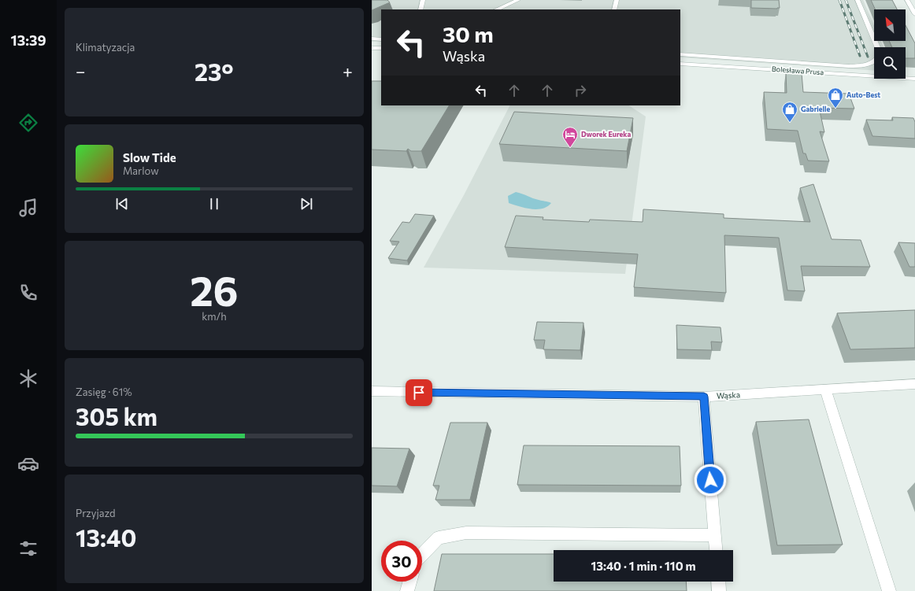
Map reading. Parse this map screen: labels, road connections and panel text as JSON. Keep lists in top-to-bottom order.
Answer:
{
  "streets": {
    "street": ["Bolesława Prusa", "Wąska"]
  },
  "places": {
    "shop": ["Auto-Best", "Gabrielle"],
    "hotel": ["Dworek Eureka"]
  },
  "north": "top left",
  "page": {
    "tabs": "13:39",
    "tile": [
      "Klimatyzacja",
      ["26", "km/h"],
      ["Zasięg · 61%", "305 km"],
      ["Przyjazd", "13:40"]
    ],
    "turn": ["30 m", "Wąska"],
    "heat": ["−", "23°", "+"],
    "song": ["Slow Tide", "Marlow"],
    "limit": "30",
    "trip": "13:40 · 1 min · 110 m"
  }
}
